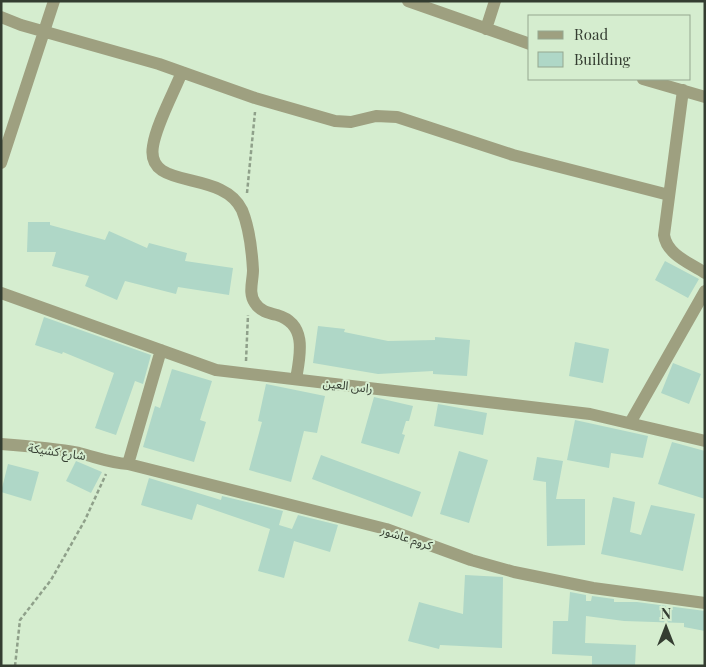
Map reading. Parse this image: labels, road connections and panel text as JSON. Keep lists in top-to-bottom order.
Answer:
{
  "streets": {
    "street": ["راس العين", "شارع كشيكة", "كروم عاشور"]
  },
  "crossings": [
    ["شارع كشيكة", "كروم عاشور"]
  ],
  "legend": ["Road", "Building"],
  "north": "top"
}
